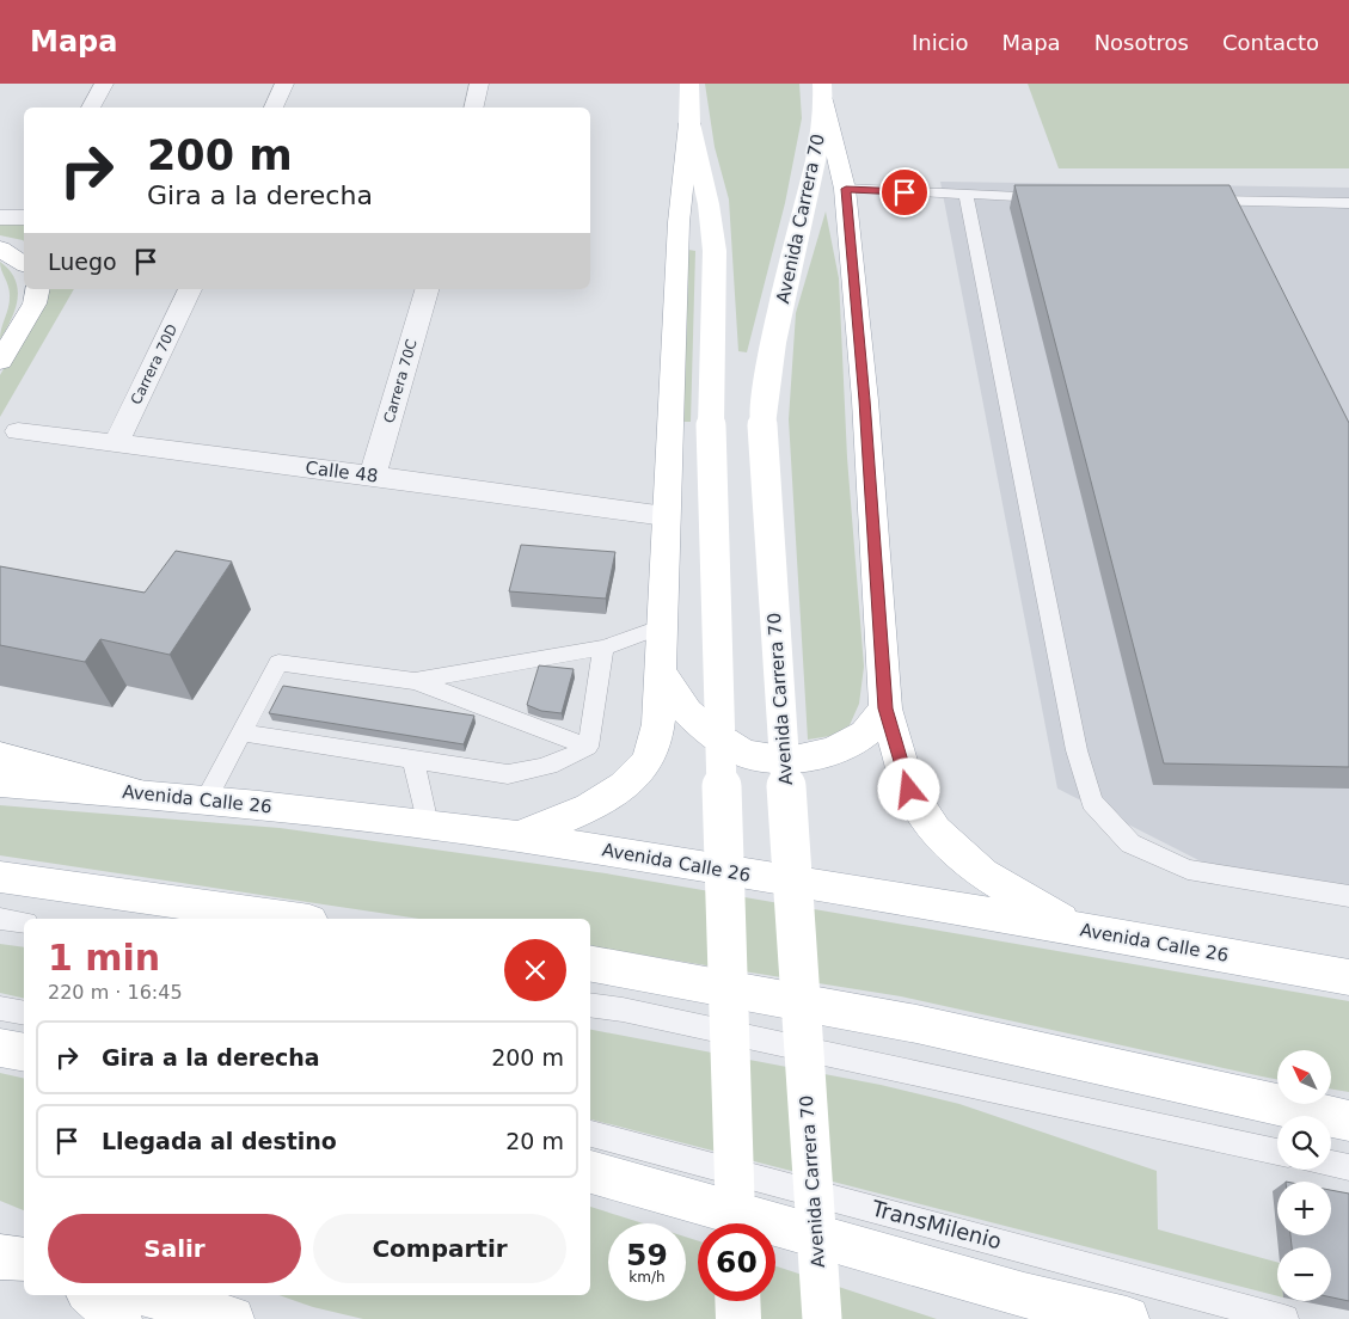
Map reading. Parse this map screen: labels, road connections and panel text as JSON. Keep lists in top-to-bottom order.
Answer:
{
  "streets": {
    "main road": ["Avenida Carrera 70", "Avenida Calle 26"],
    "street": ["Carrera 70D", "Carrera 70C", "Calle 48"],
    "lane": ["TransMilenio"]
  },
  "crossings": [
    ["Carrera 70D", "Calle 48"],
    ["Carrera 70C", "Calle 48"]
  ],
  "north": "top left",
  "page": {
    "header": "Mapa",
    "nav": [
      "Inicio",
      "Mapa",
      "Nosotros",
      "Contacto"
    ],
    "turn": ["200 m", "Gira a la derecha"],
    "then": "Luego",
    "heading": ["1 min", "220 m · 16:45"],
    "list": [
      {
        "name": "Gira a la derecha",
        "value": "200 m"
      },
      {
        "name": "Llegada al destino",
        "value": "20 m"
      }
    ],
    "map_buttons": ["+", "−"],
    "buttons": ["Salir", "Compartir"],
    "speed": "59 km/h",
    "limit": "60"
  }
}
